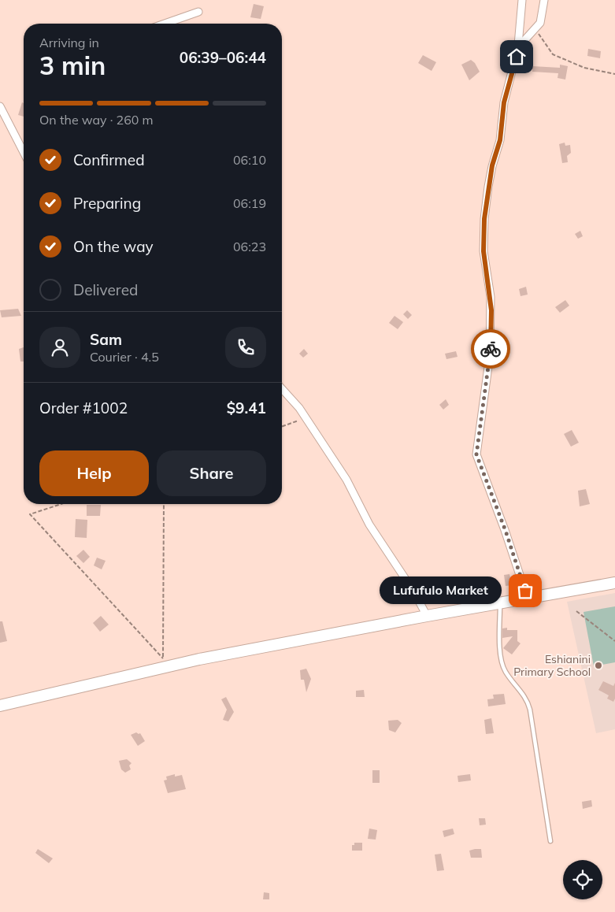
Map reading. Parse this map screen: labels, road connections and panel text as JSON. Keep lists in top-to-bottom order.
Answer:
{
  "places": ["Lufufulo Market", "Eshianini Primary School"],
  "page": {
    "heading": ["3 min", "Arriving in", "06:39–06:44"],
    "panel": [
      "Sam",
      "Courier · 4.5",
      "Order #1002",
      "$9.41"
    ],
    "bar": "On the way · 260 m",
    "list": [
      ["Confirmed", "06:10"],
      ["Preparing", "06:19"],
      ["On the way", "06:23"],
      "Delivered"
    ],
    "buttons": ["Help", "Share"],
    "bubble": "Lufufulo Market"
  }
}
